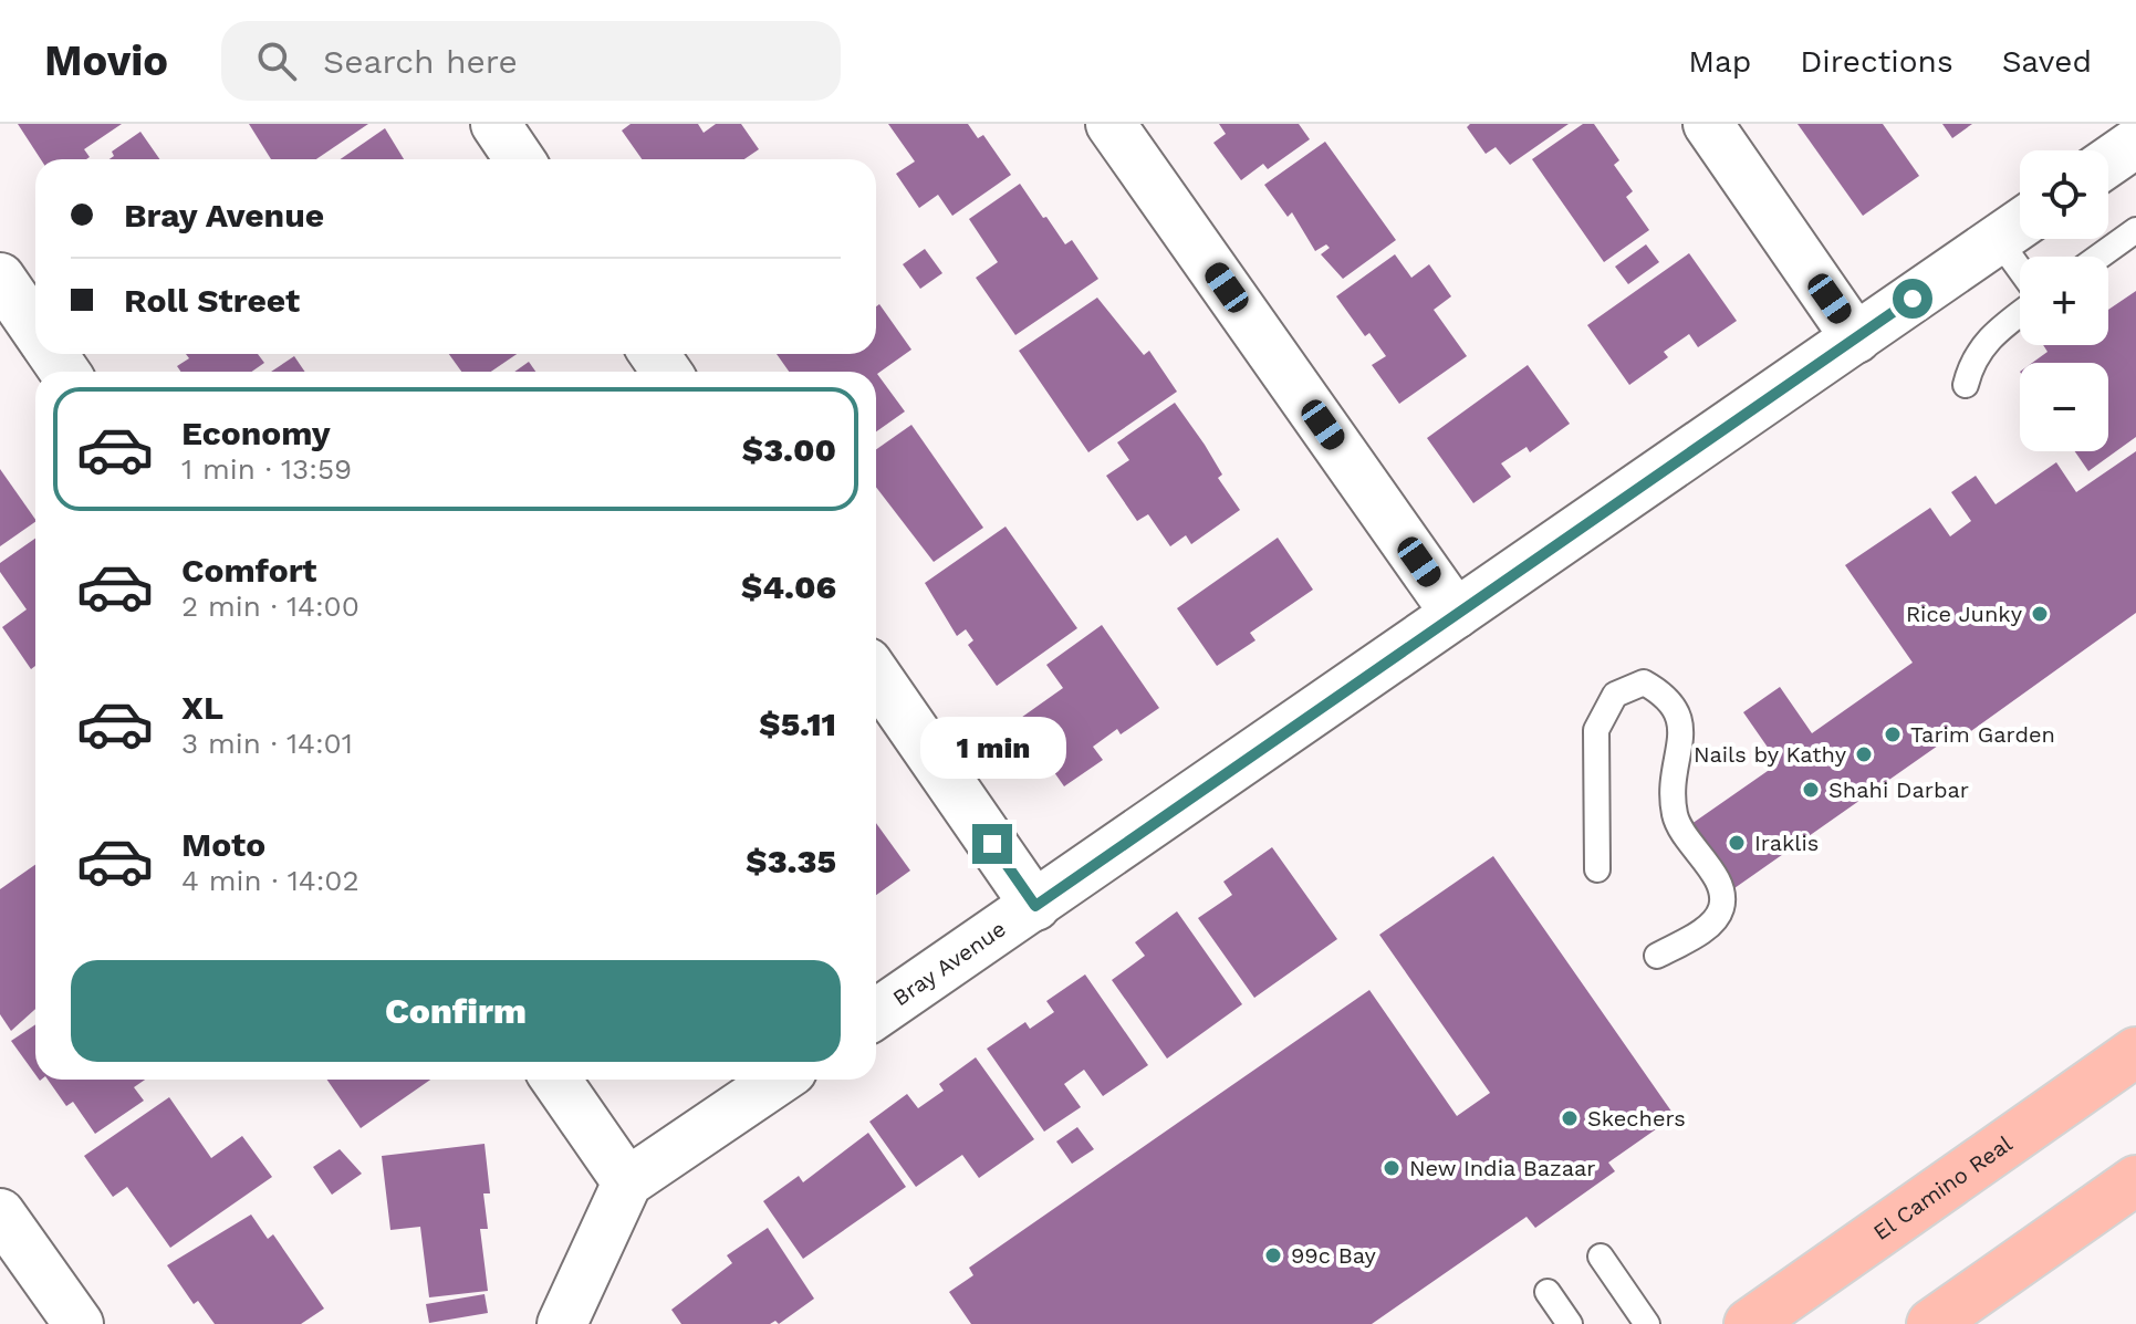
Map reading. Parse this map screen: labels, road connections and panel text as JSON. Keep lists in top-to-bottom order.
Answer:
{
  "streets": {
    "main road": ["El Camino Real"],
    "street": ["Bray Avenue"]
  },
  "places": [
    "Rice Junky",
    "Tarim Garden",
    "Nails by Kathy",
    "Shahi Darbar",
    "Iraklis",
    "Skechers",
    "New India Bazaar",
    "99c Bay"
  ],
  "page": {
    "header": "Movio",
    "search": "Search here",
    "nav": ["Map", "Directions", "Saved"],
    "map_buttons": ["+", "−"],
    "banner": ["Bray Avenue", "Roll Street"],
    "list": [
      {
        "name": "Economy",
        "note": "1 min · 13:59",
        "value": "$3.00"
      },
      {
        "name": "Comfort",
        "note": "2 min · 14:00",
        "value": "$4.06"
      },
      {
        "name": "XL",
        "note": "3 min · 14:01",
        "value": "$5.11"
      },
      {
        "name": "Moto",
        "note": "4 min · 14:02",
        "value": "$3.35"
      }
    ],
    "bubble": "1 min",
    "buttons": "Confirm"
  }
}
